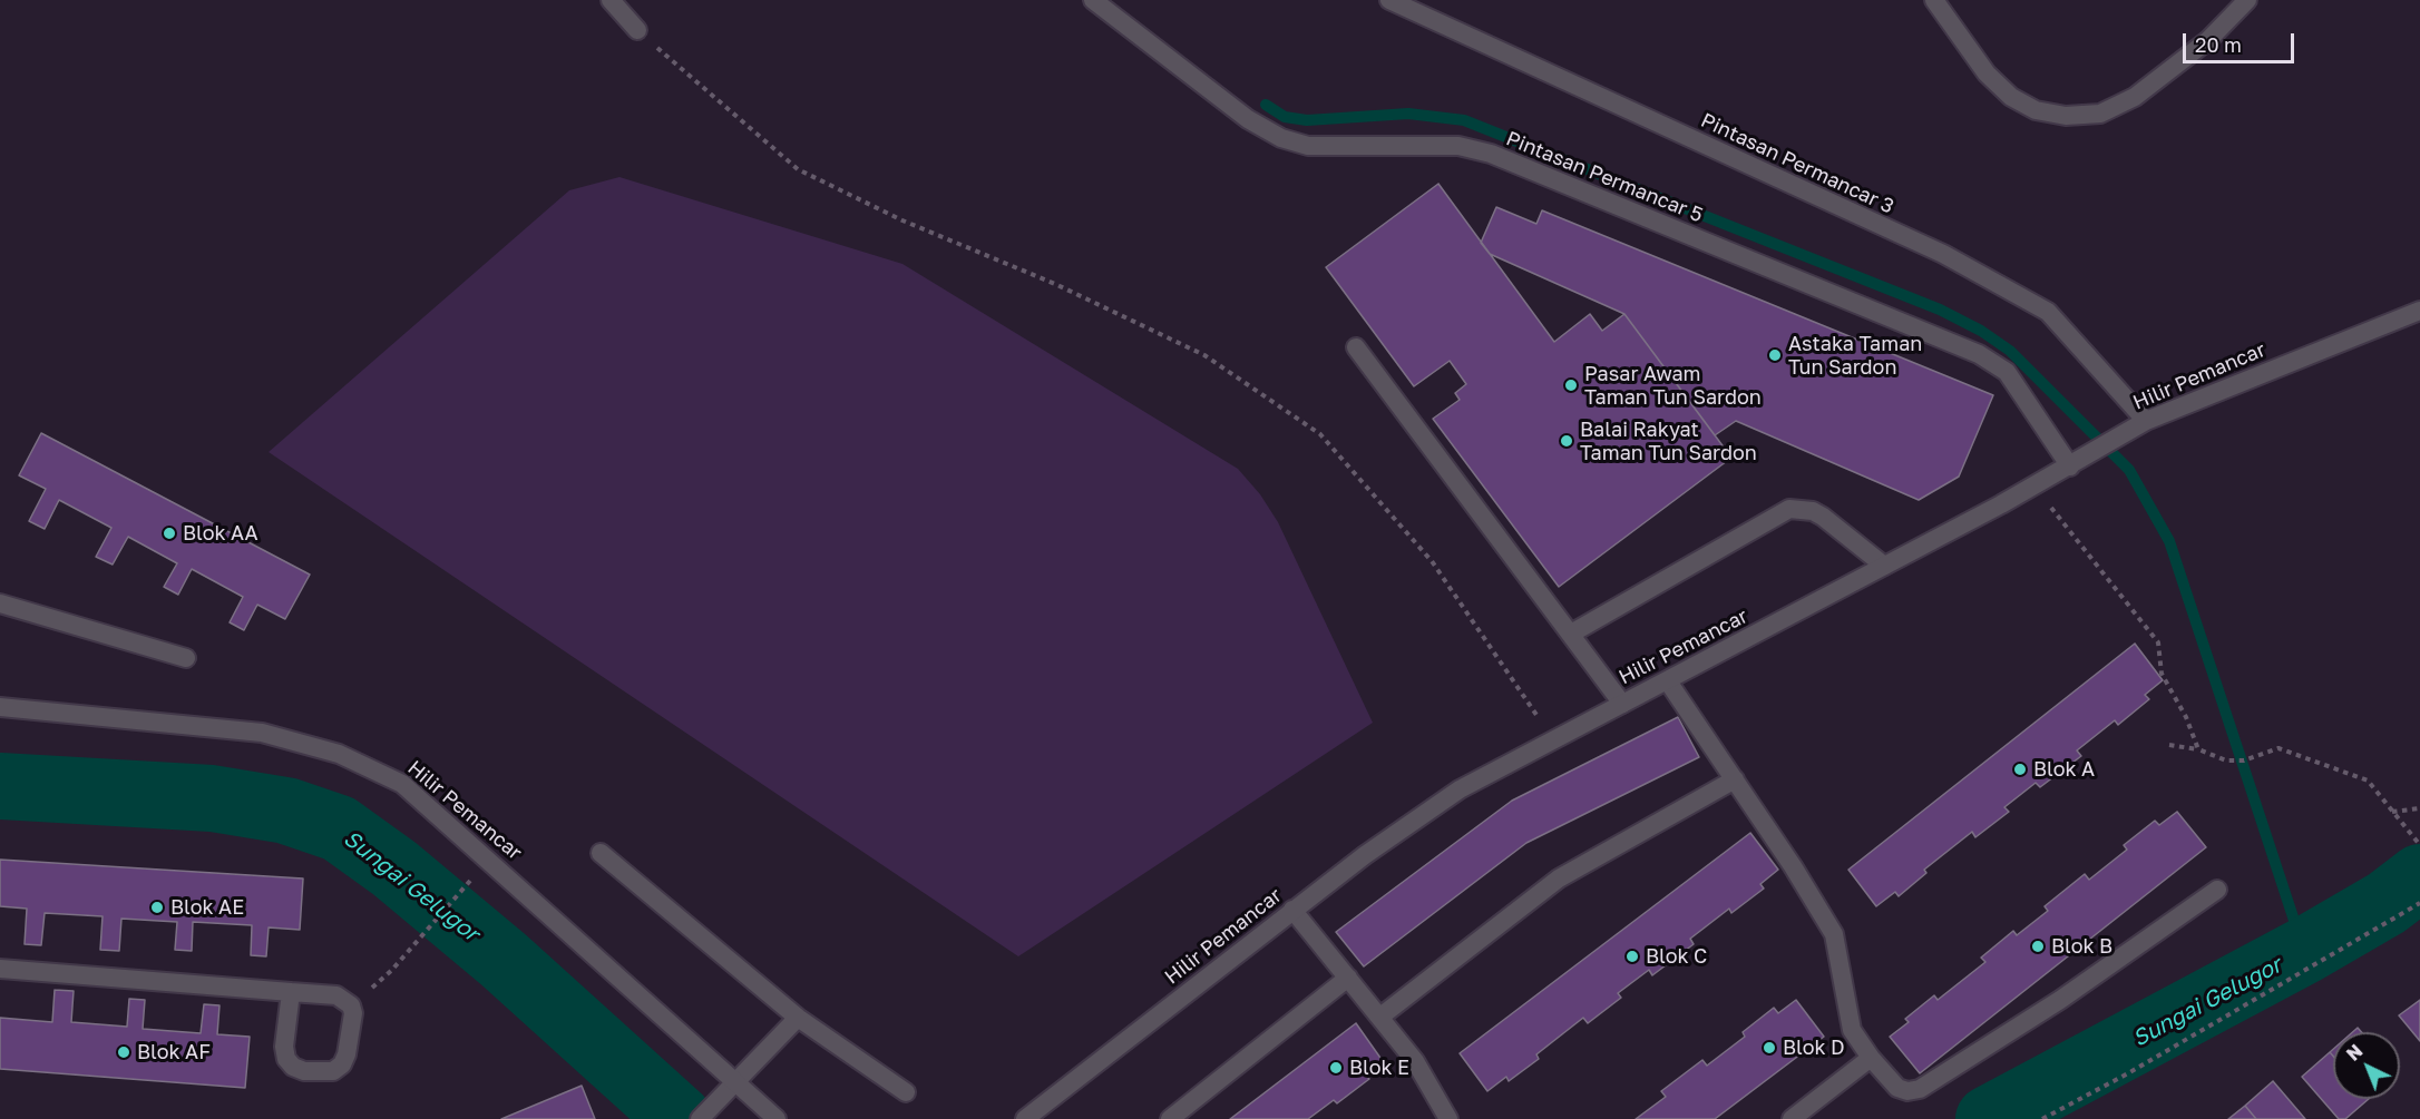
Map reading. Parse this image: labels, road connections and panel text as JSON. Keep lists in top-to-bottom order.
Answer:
{
  "streets": {
    "street": ["Pintasan Permancar 3", "Pintasan Permancar 5", "Hilir Pemancar"]
  },
  "crossings": [
    ["Pintasan Permancar 3", "Hilir Pemancar"],
    ["Pintasan Permancar 5", "Hilir Pemancar"]
  ],
  "water": ["Sungai Gelugor"],
  "places": [
    "Astaka Taman Tun Sardon",
    "Pasar Awam Taman Tun Sardon",
    "Balai Rakyat Taman Tun Sardon",
    "Blok AA",
    "Blok A",
    "Blok AE",
    "Blok B",
    "Blok C",
    "Blok D",
    "Blok AF",
    "Blok E"
  ],
  "scale_bar": "20 m",
  "north": "top left"
}
